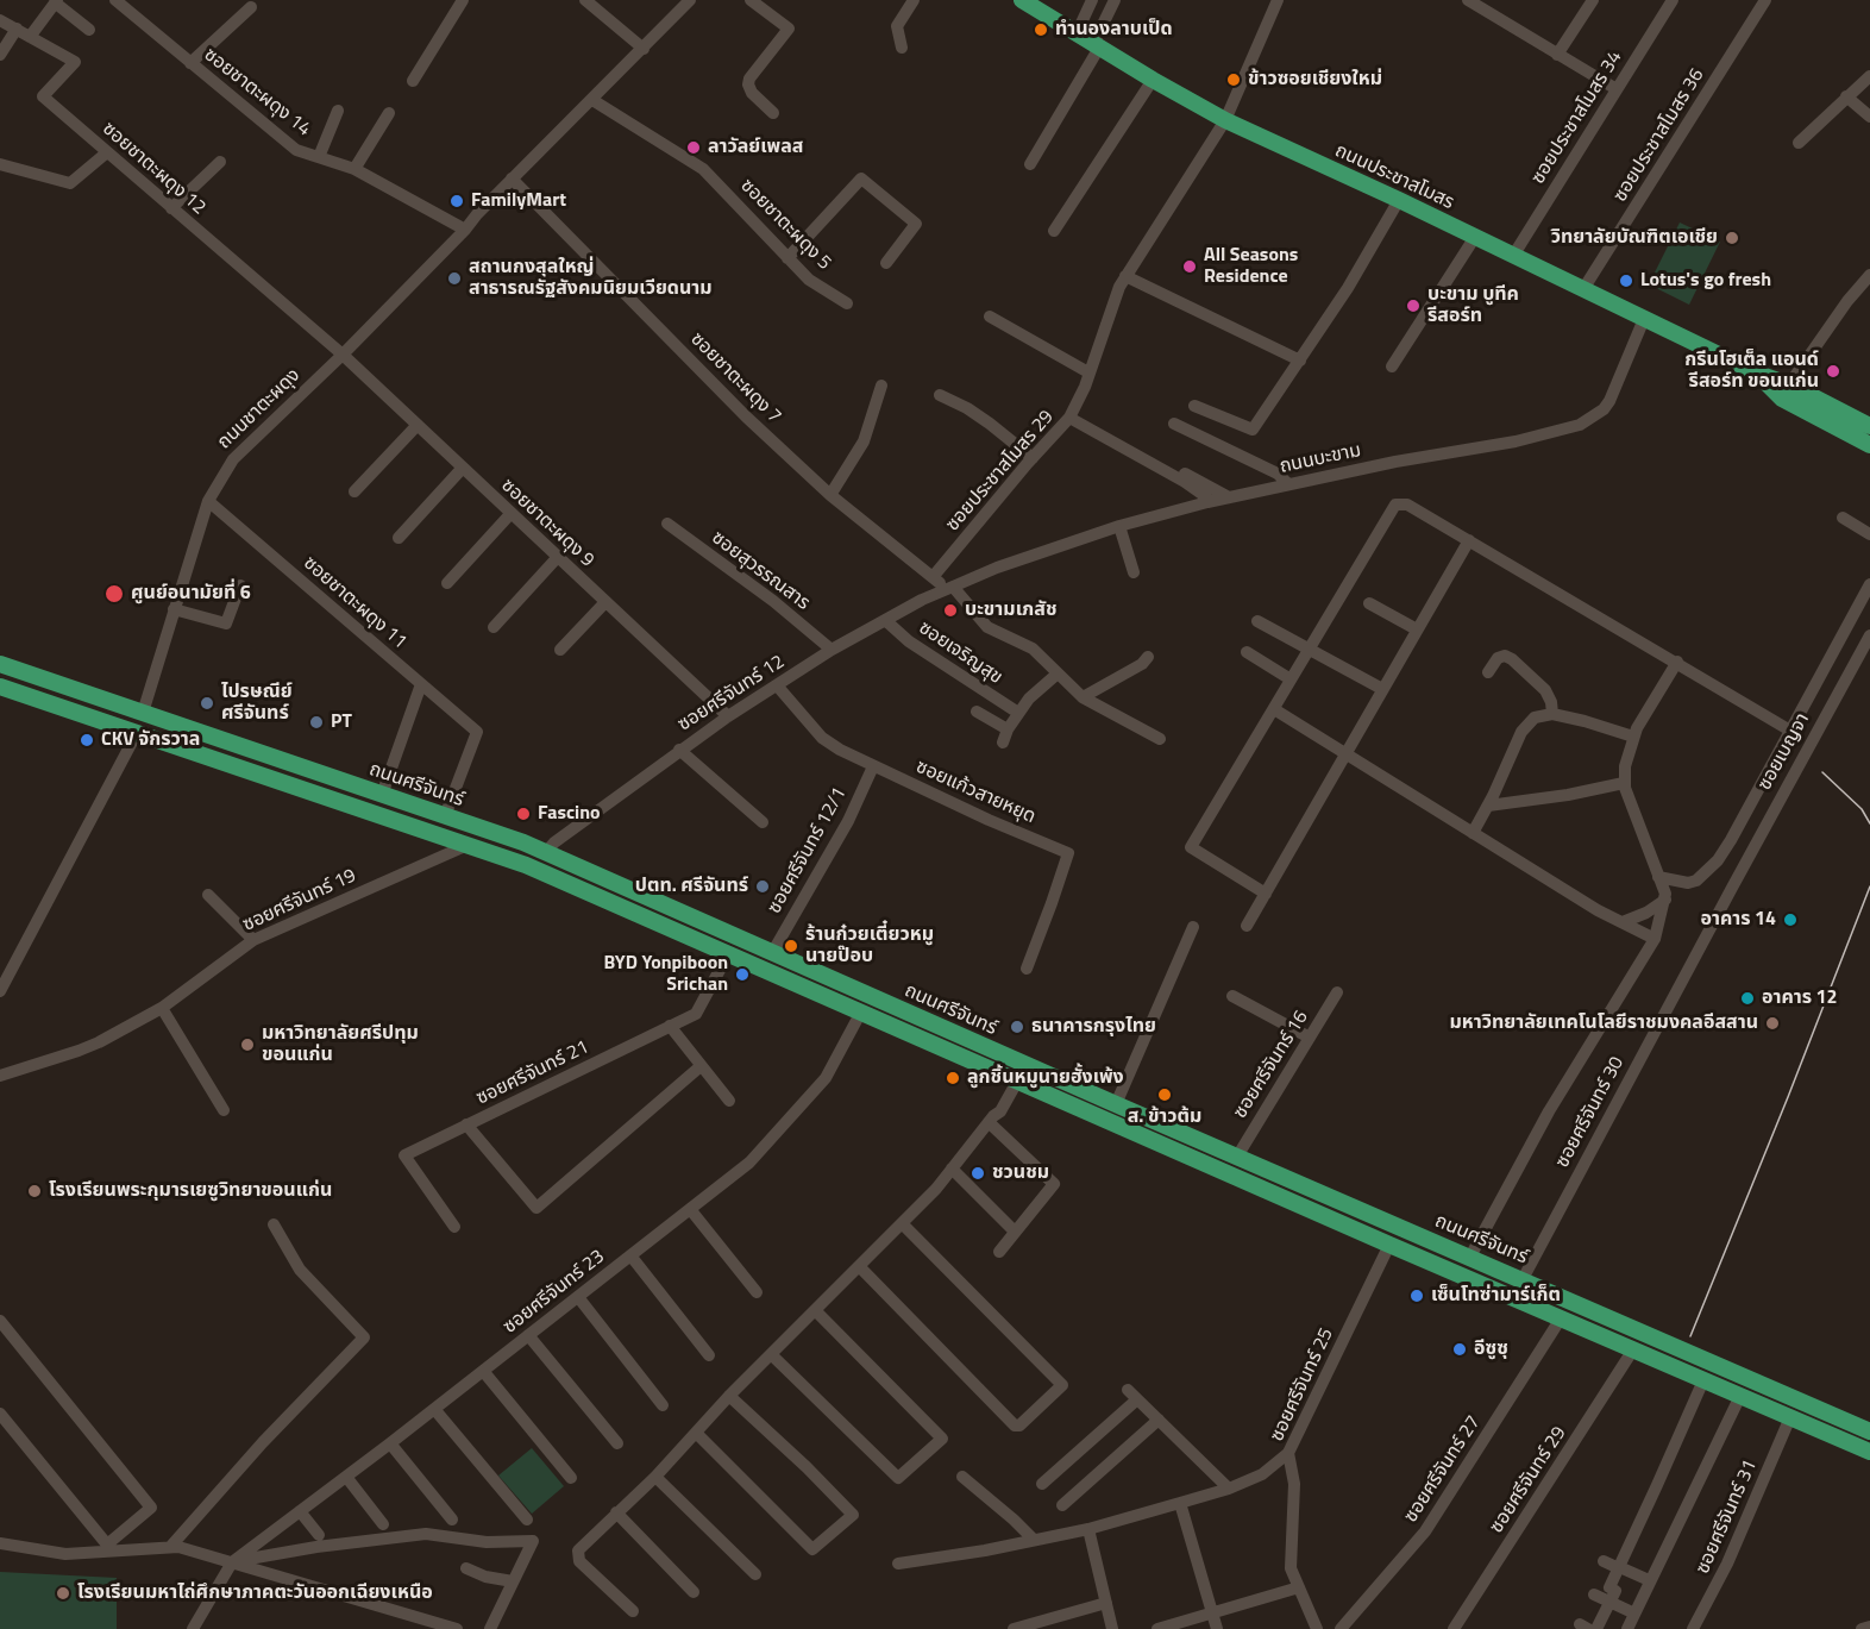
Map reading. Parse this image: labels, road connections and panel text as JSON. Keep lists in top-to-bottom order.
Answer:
{
  "streets": {
    "main road": ["ถนนประชาสโมสร", "ถนนชาตะผดุง", "ถนนศรีจันทร์"],
    "street": [
      "ซอยชาตะผดุง 14",
      "ซอยประชาสโมสร 34",
      "ซอยประชาสโมสร 36",
      "ซอยชาตะผดุง 12",
      "ซอยชาตะผดุง 5",
      "ซอยชาตะผดุง 7",
      "ถนนบะขาม",
      "ซอยประชาสโมสร 29",
      "ซอยชาตะผดุง 9",
      "ซอยสุวรรณสาร",
      "ซอยชาตะผดุง 11",
      "ซอยเจริญสุข",
      "ซอยศรีจันทร์ 12",
      "ซอยเบญจา",
      "ซอยแก้วสายหยุด",
      "ซอยศรีจันทร์ 12/1",
      "ซอยศรีจันทร์ 19",
      "ซอยศรีจันทร์ 16",
      "ซอยศรีจันทร์ 21",
      "ซอยศรีจันทร์ 30",
      "ซอยศรีจันทร์ 23",
      "ซอยศรีจันทร์ 25",
      "ซอยศรีจันทร์ 27",
      "ซอยศรีจันทร์ 29",
      "ซอยศรีจันทร์ 31"
    ]
  },
  "crossings": [
    ["ซอยชาตะผดุง 14", "ถนนชาตะผดุง"],
    ["ซอยประชาสโมสร 34", "ถนนประชาสโมสร"],
    ["ซอยประชาสโมสร 36", "ถนนประชาสโมสร"],
    ["ซอยชาตะผดุง 12", "ถนนชาตะผดุง"],
    ["ซอยชาตะผดุง 12", "ซอยชาตะผดุง 9"],
    ["ถนนประชาสโมสร", "ถนนบะขาม"],
    ["ถนนประชาสโมสร", "ซอยประชาสโมสร 29"],
    ["ซอยชาตะผดุง 5", "ถนนชาตะผดุง"],
    ["ซอยชาตะผดุง 7", "ถนนชาตะผดุง"],
    ["ซอยชาตะผดุง 7", "ถนนบะขาม"],
    ["ซอยชาตะผดุง 7", "ซอยประชาสโมสร 29"],
    ["ซอยชาตะผดุง 7", "ซอยศรีจันทร์ 12"],
    ["ถนนชาตะผดุง", "ซอยชาตะผดุง 9"],
    ["ถนนชาตะผดุง", "ซอยชาตะผดุง 11"],
    ["ถนนชาตะผดุง", "ถนนศรีจันทร์"],
    ["ถนนบะขาม", "ซอยศรีจันทร์ 12"],
    ["ซอยชาตะผดุง 9", "ซอยศรีจันทร์ 12"],
    ["ซอยสุวรรณสาร", "ซอยศรีจันทร์ 12"],
    ["ซอยชาตะผดุง 11", "ถนนศรีจันทร์"],
    ["ซอยเจริญสุข", "ซอยศรีจันทร์ 12"],
    ["ซอยศรีจันทร์ 12", "ถนนศรีจันทร์"],
    ["ซอยศรีจันทร์ 12", "ซอยแก้วสายหยุด"],
    ["ซอยเบญจา", "ซอยศรีจันทร์ 30"],
    ["ถนนศรีจันทร์", "ซอยศรีจันทร์ 12/1"],
    ["ถนนศรีจันทร์", "ซอยศรีจันทร์ 19"],
    ["ถนนศรีจันทร์", "ซอยศรีจันทร์ 16"],
    ["ถนนศรีจันทร์", "ซอยศรีจันทร์ 21"],
    ["ถนนศรีจันทร์", "ซอยศรีจันทร์ 30"],
    ["ถนนศรีจันทร์", "ซอยศรีจันทร์ 23"],
    ["ถนนศรีจันทร์", "ซอยศรีจันทร์ 25"],
    ["ถนนศรีจันทร์", "ซอยศรีจันทร์ 27"],
    ["ถนนศรีจันทร์", "ซอยศรีจันทร์ 29"],
    ["ถนนศรีจันทร์", "ซอยศรีจันทร์ 31"],
    ["ซอยแก้วสายหยุด", "ซอยศรีจันทร์ 12/1"]
  ],
  "places": [
    "ทำนองลาบเป็ด",
    "ข้าวซอยเชียงใหม่",
    "ลาวัลย์เพลส",
    "FamilyMart",
    "วิทยาลัยบัณฑิตเอเชีย",
    "All Seasons Residence",
    "สถานกงสุลใหญ่ สาธารณรัฐสังคมนิยมเวียดนาม",
    "Lotus's go fresh",
    "บะขาม บูทีค รีสอร์ท",
    "กรีนโฮเต็ล แอนด์ รีสอร์ท ขอนแก่น",
    "ศูนย์อนามัยที่ 6",
    "บะขามเภสัช",
    "ไปรษณีย์ ศรีจันทร์",
    "PT",
    "CKV จักรวาล",
    "Fascino",
    "ปตท. ศรีจันทร์",
    "อาคาร 14",
    "ร้านก๋วยเตี๋ยวหมู นายป๊อบ",
    "BYD Yonpiboon Srichan",
    "อาคาร 12",
    "มหาวิทยาลัยเทคโนโลยีราชมงคลอีสสาน",
    "ธนาคารกรุงไทย",
    "มหาวิทยาลัยศรีปทุม ขอนแก่น",
    "ลูกชิ้นหมูนายฮั้งเพ้ง",
    "ส. ข้าวต้ม",
    "ชวนชม",
    "โรงเรียนพระกุมารเยซูวิทยาขอนแก่น",
    "เซ็นโทซ่ามาร์เก็ต",
    "อีซูซุ",
    "โรงเรียนมหาไถ่ศึกษาภาคตะวันออกเฉียงเหนือ"
  ]
}
